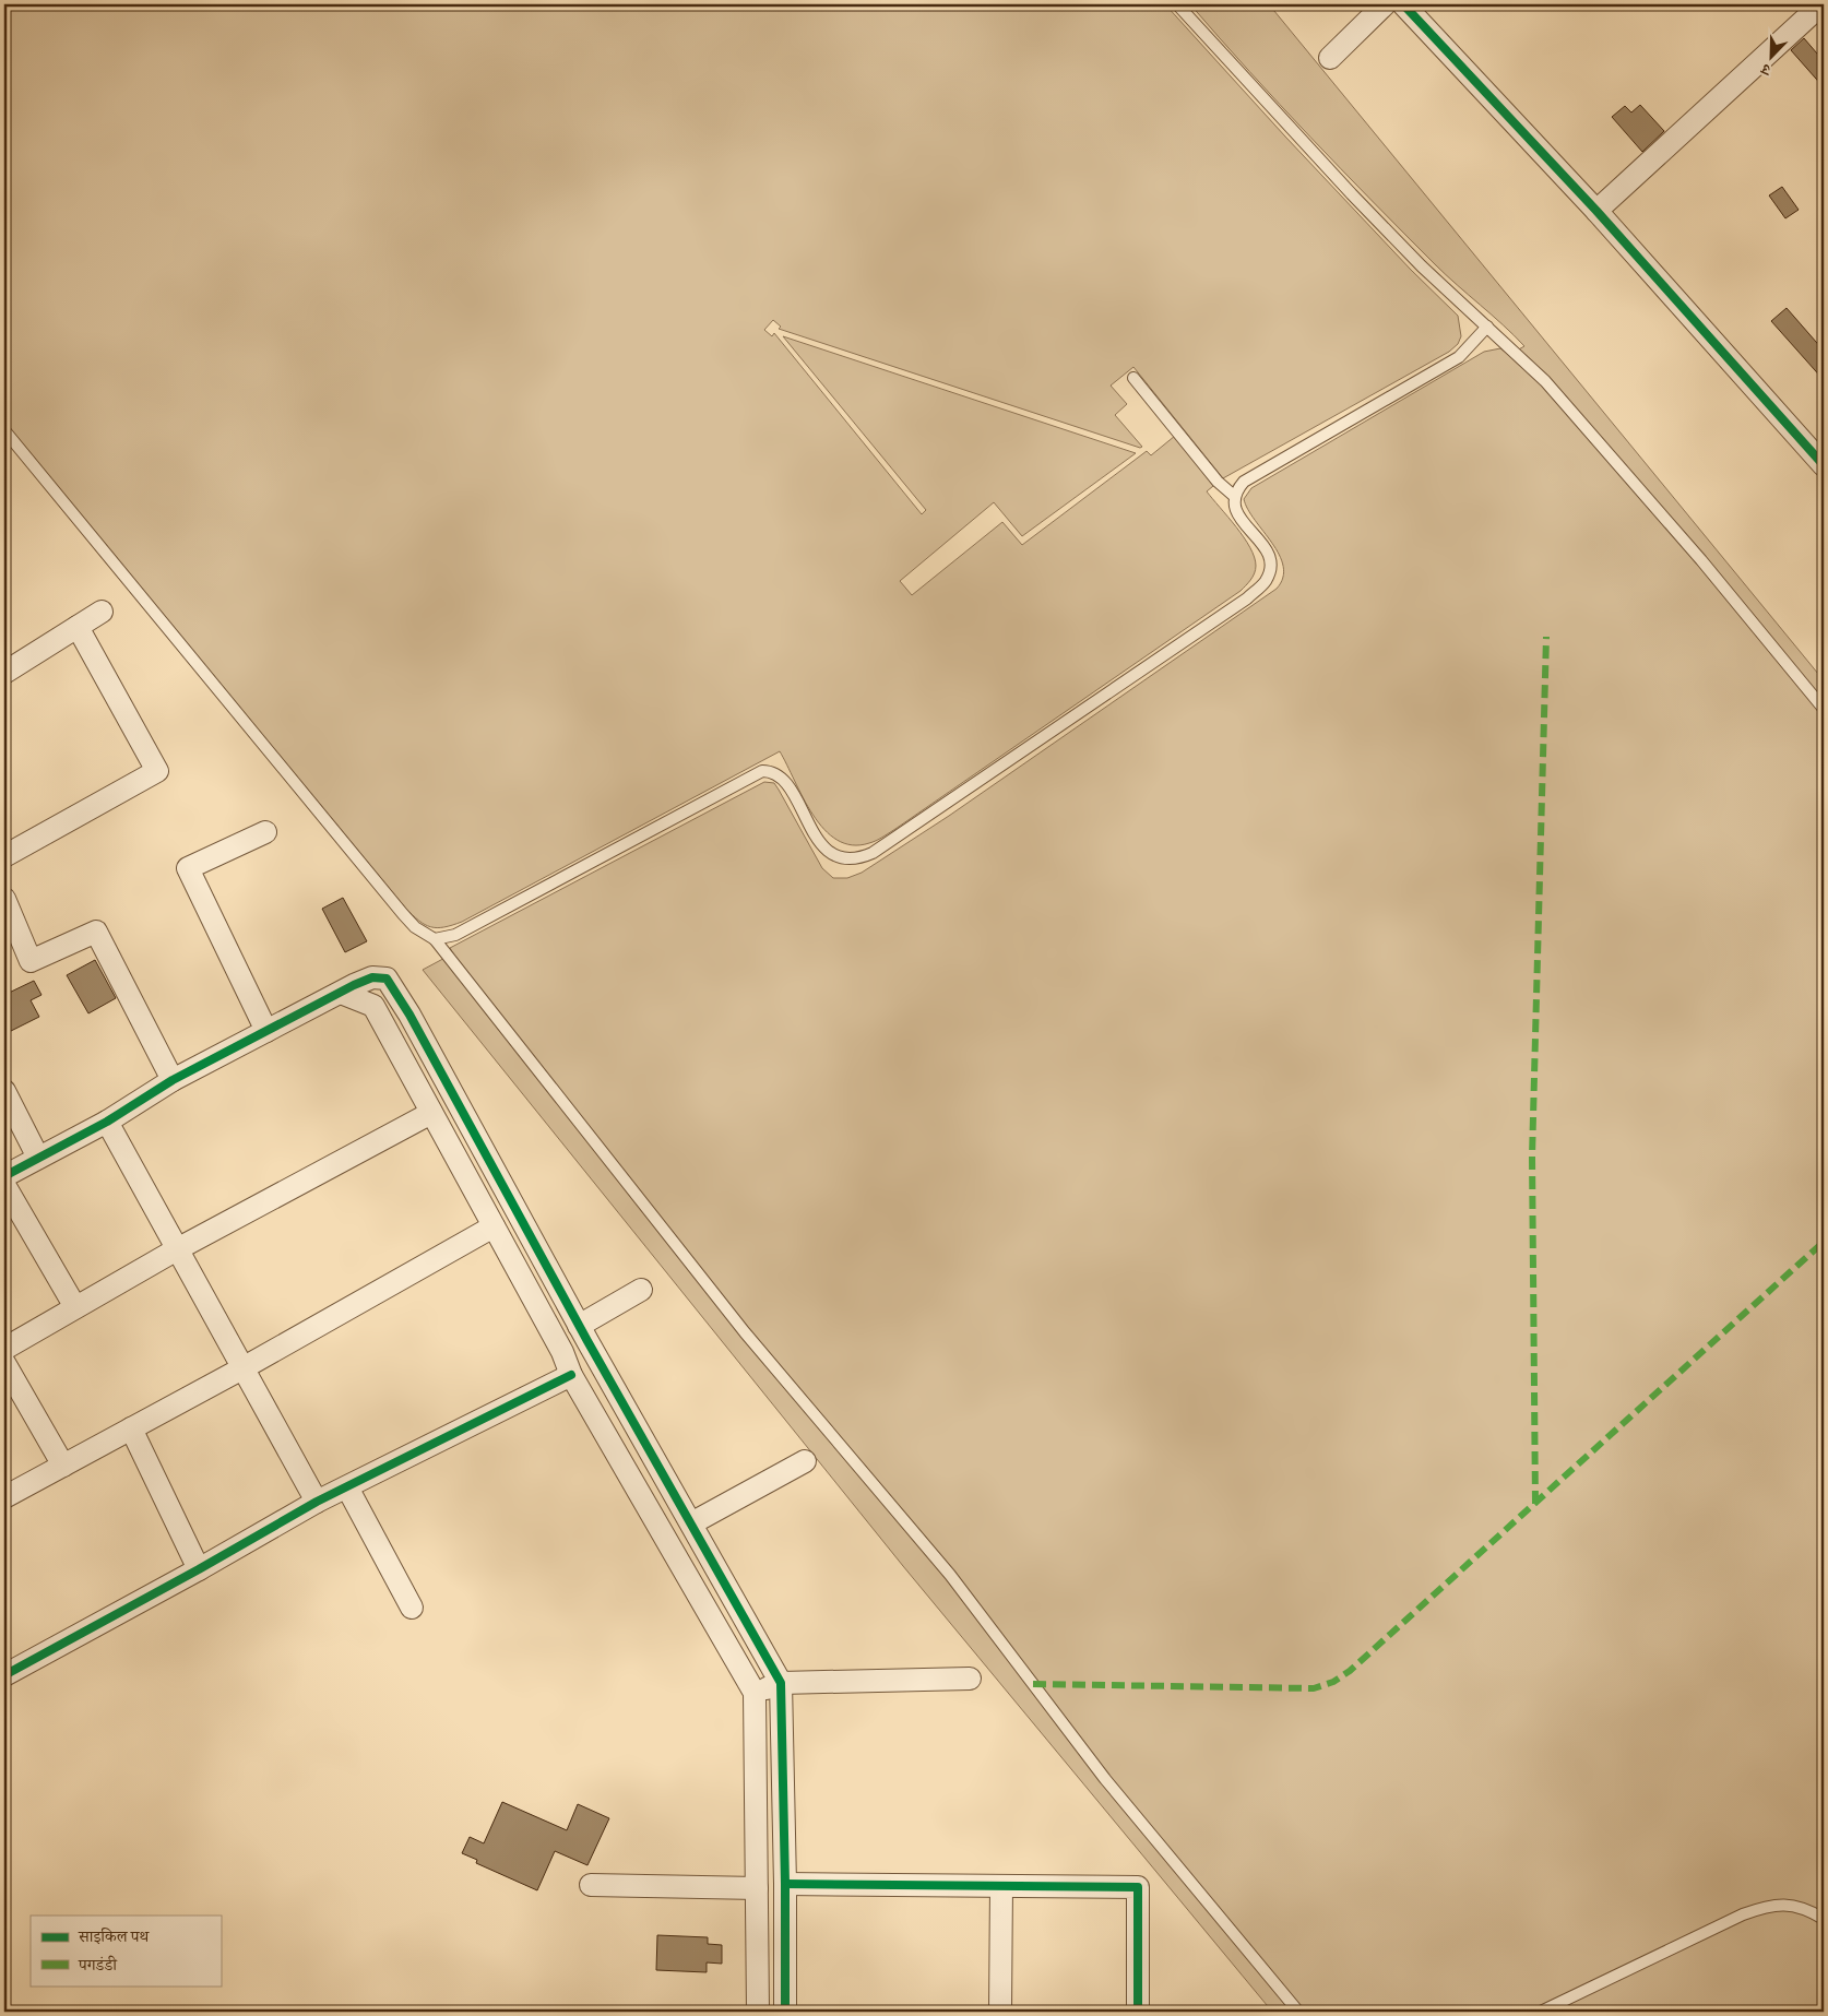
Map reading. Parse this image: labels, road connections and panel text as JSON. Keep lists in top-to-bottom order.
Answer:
{
  "legend": ["साइकिल पथ", "पगडंडी"],
  "north": "bottom left"
}
